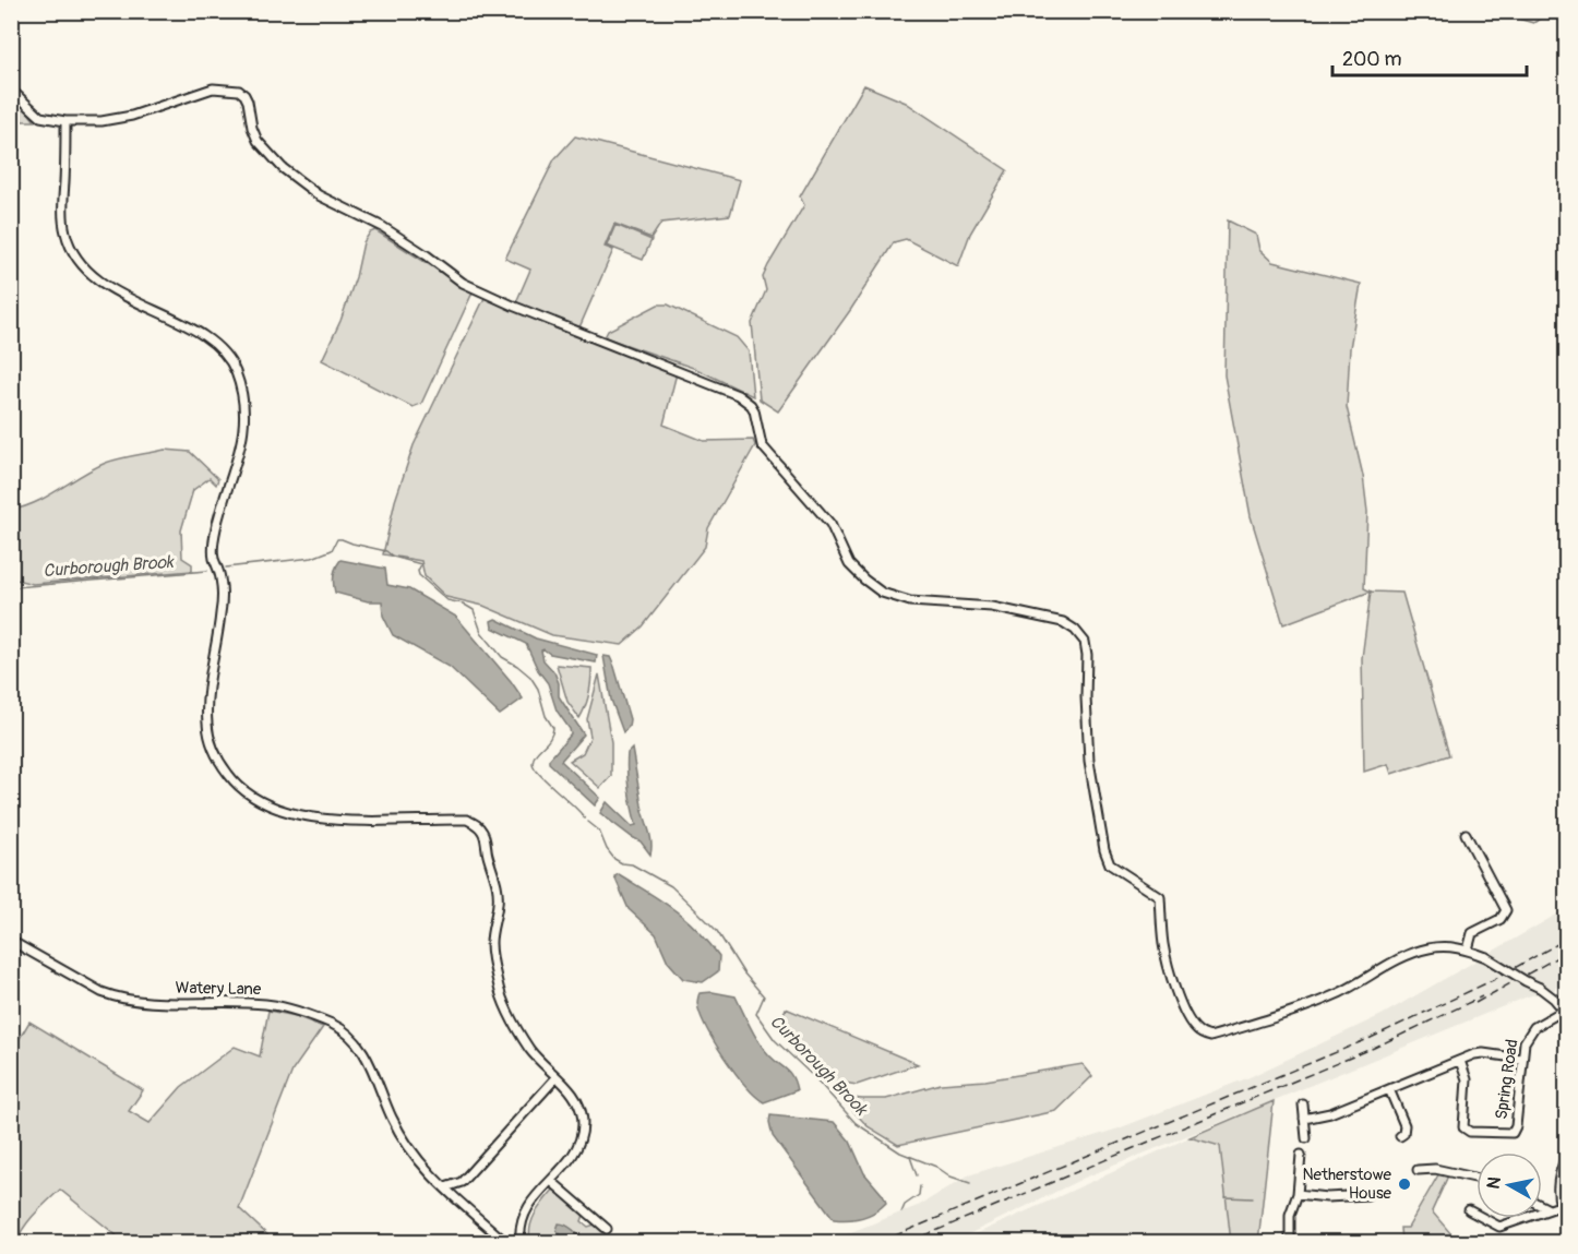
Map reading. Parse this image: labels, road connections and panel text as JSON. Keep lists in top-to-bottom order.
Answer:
{
  "streets": {
    "street": ["Watery Lane", "Spring Road"]
  },
  "water": ["Curborough Brook"],
  "places": ["Netherstowe House"],
  "scale_bar": "200 m",
  "north": "left"
}
